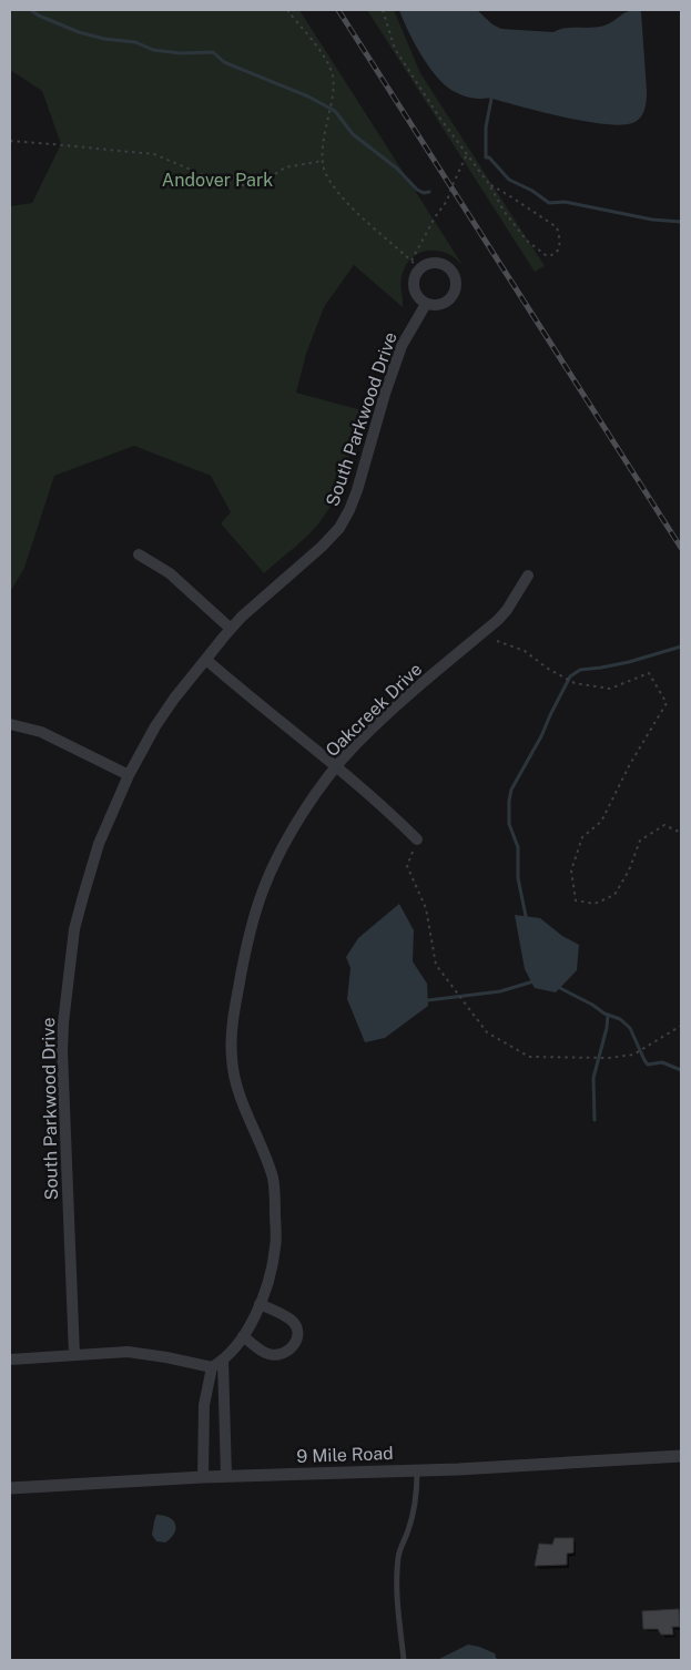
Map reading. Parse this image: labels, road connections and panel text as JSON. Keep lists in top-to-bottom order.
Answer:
{
  "streets": {
    "street": ["South Parkwood Drive", "Oakcreek Drive", "9 Mile Road"]
  },
  "parks": ["Andover Park"]
}
